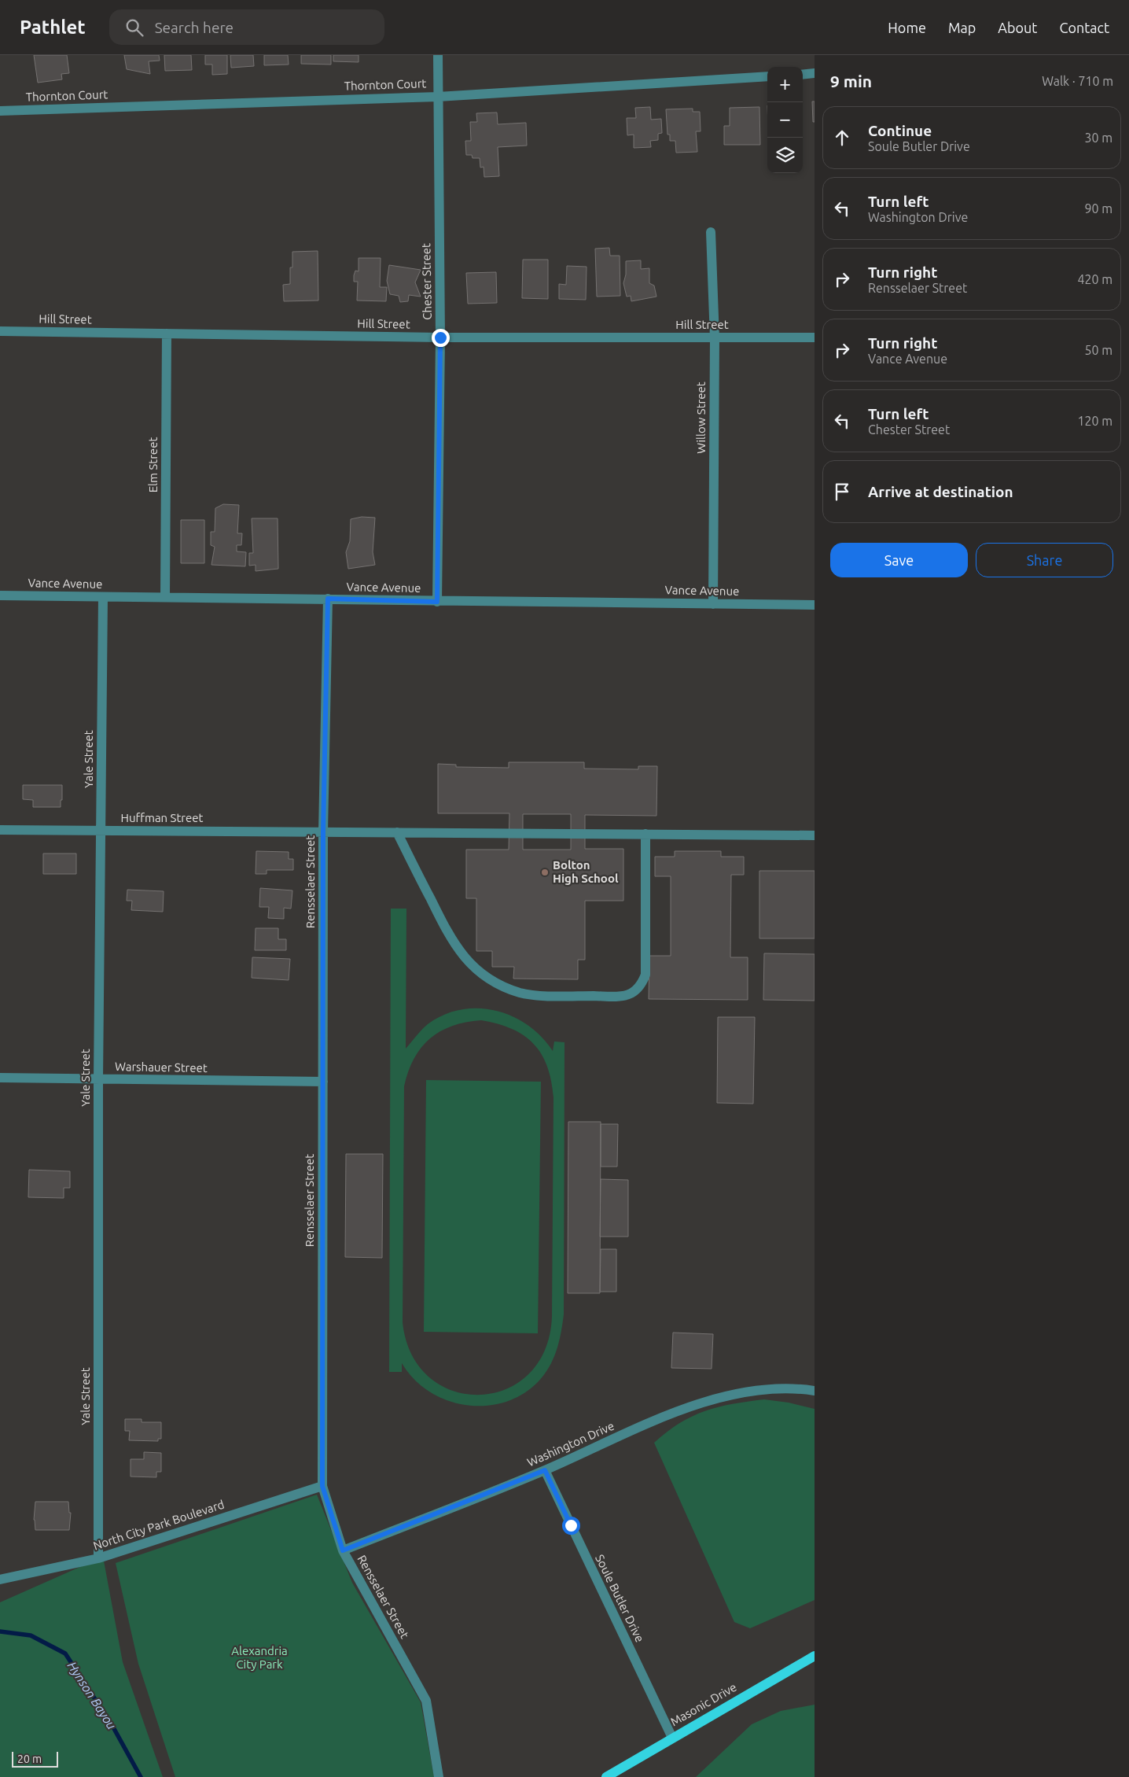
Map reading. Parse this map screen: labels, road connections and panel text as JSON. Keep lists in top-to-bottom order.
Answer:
{
  "streets": {
    "main road": ["Masonic Drive"],
    "street": [
      "Thornton Court",
      "Chester Street",
      "Hill Street",
      "Willow Street",
      "Elm Street",
      "Vance Avenue",
      "Yale Street",
      "Huffman Street",
      "Rensselaer Street",
      "Warshauer Street",
      "Washington Drive",
      "North City Park Boulevard",
      "Soule Butler Drive"
    ]
  },
  "crossings": [
    ["Thornton Court", "Chester Street"],
    ["Chester Street", "Hill Street"],
    ["Chester Street", "Vance Avenue"],
    ["Hill Street", "Willow Street"],
    ["Hill Street", "Elm Street"],
    ["Willow Street", "Vance Avenue"],
    ["Elm Street", "Vance Avenue"],
    ["Vance Avenue", "Yale Street"],
    ["Vance Avenue", "Rensselaer Street"],
    ["Yale Street", "Huffman Street"],
    ["Yale Street", "Warshauer Street"],
    ["Yale Street", "North City Park Boulevard"],
    ["Huffman Street", "Rensselaer Street"],
    ["Rensselaer Street", "Warshauer Street"],
    ["Rensselaer Street", "Washington Drive"],
    ["Rensselaer Street", "North City Park Boulevard"],
    ["Washington Drive", "Soule Butler Drive"],
    ["Soule Butler Drive", "Masonic Drive"]
  ],
  "water": ["Hynson Bayou"],
  "parks": ["Alexandria City Park"],
  "places": ["Bolton High School"],
  "scale_bar": "20 m",
  "page": {
    "header": "Pathlet",
    "search": "Search here",
    "nav": [
      "Home",
      "Map",
      "About",
      "Contact"
    ],
    "heading": ["9 min", "Walk · 710 m"],
    "map_buttons": ["+", "−"],
    "list": [
      ["Continue", "Soule Butler Drive", "30 m"],
      ["Turn left", "Washington Drive", "90 m"],
      ["Turn right", "Rensselaer Street", "420 m"],
      ["Turn right", "Vance Avenue", "50 m"],
      ["Turn left", "Chester Street", "120 m"],
      "Arrive at destination"
    ],
    "buttons": ["Save", "Share"],
    "scale": "20 m"
  }
}
